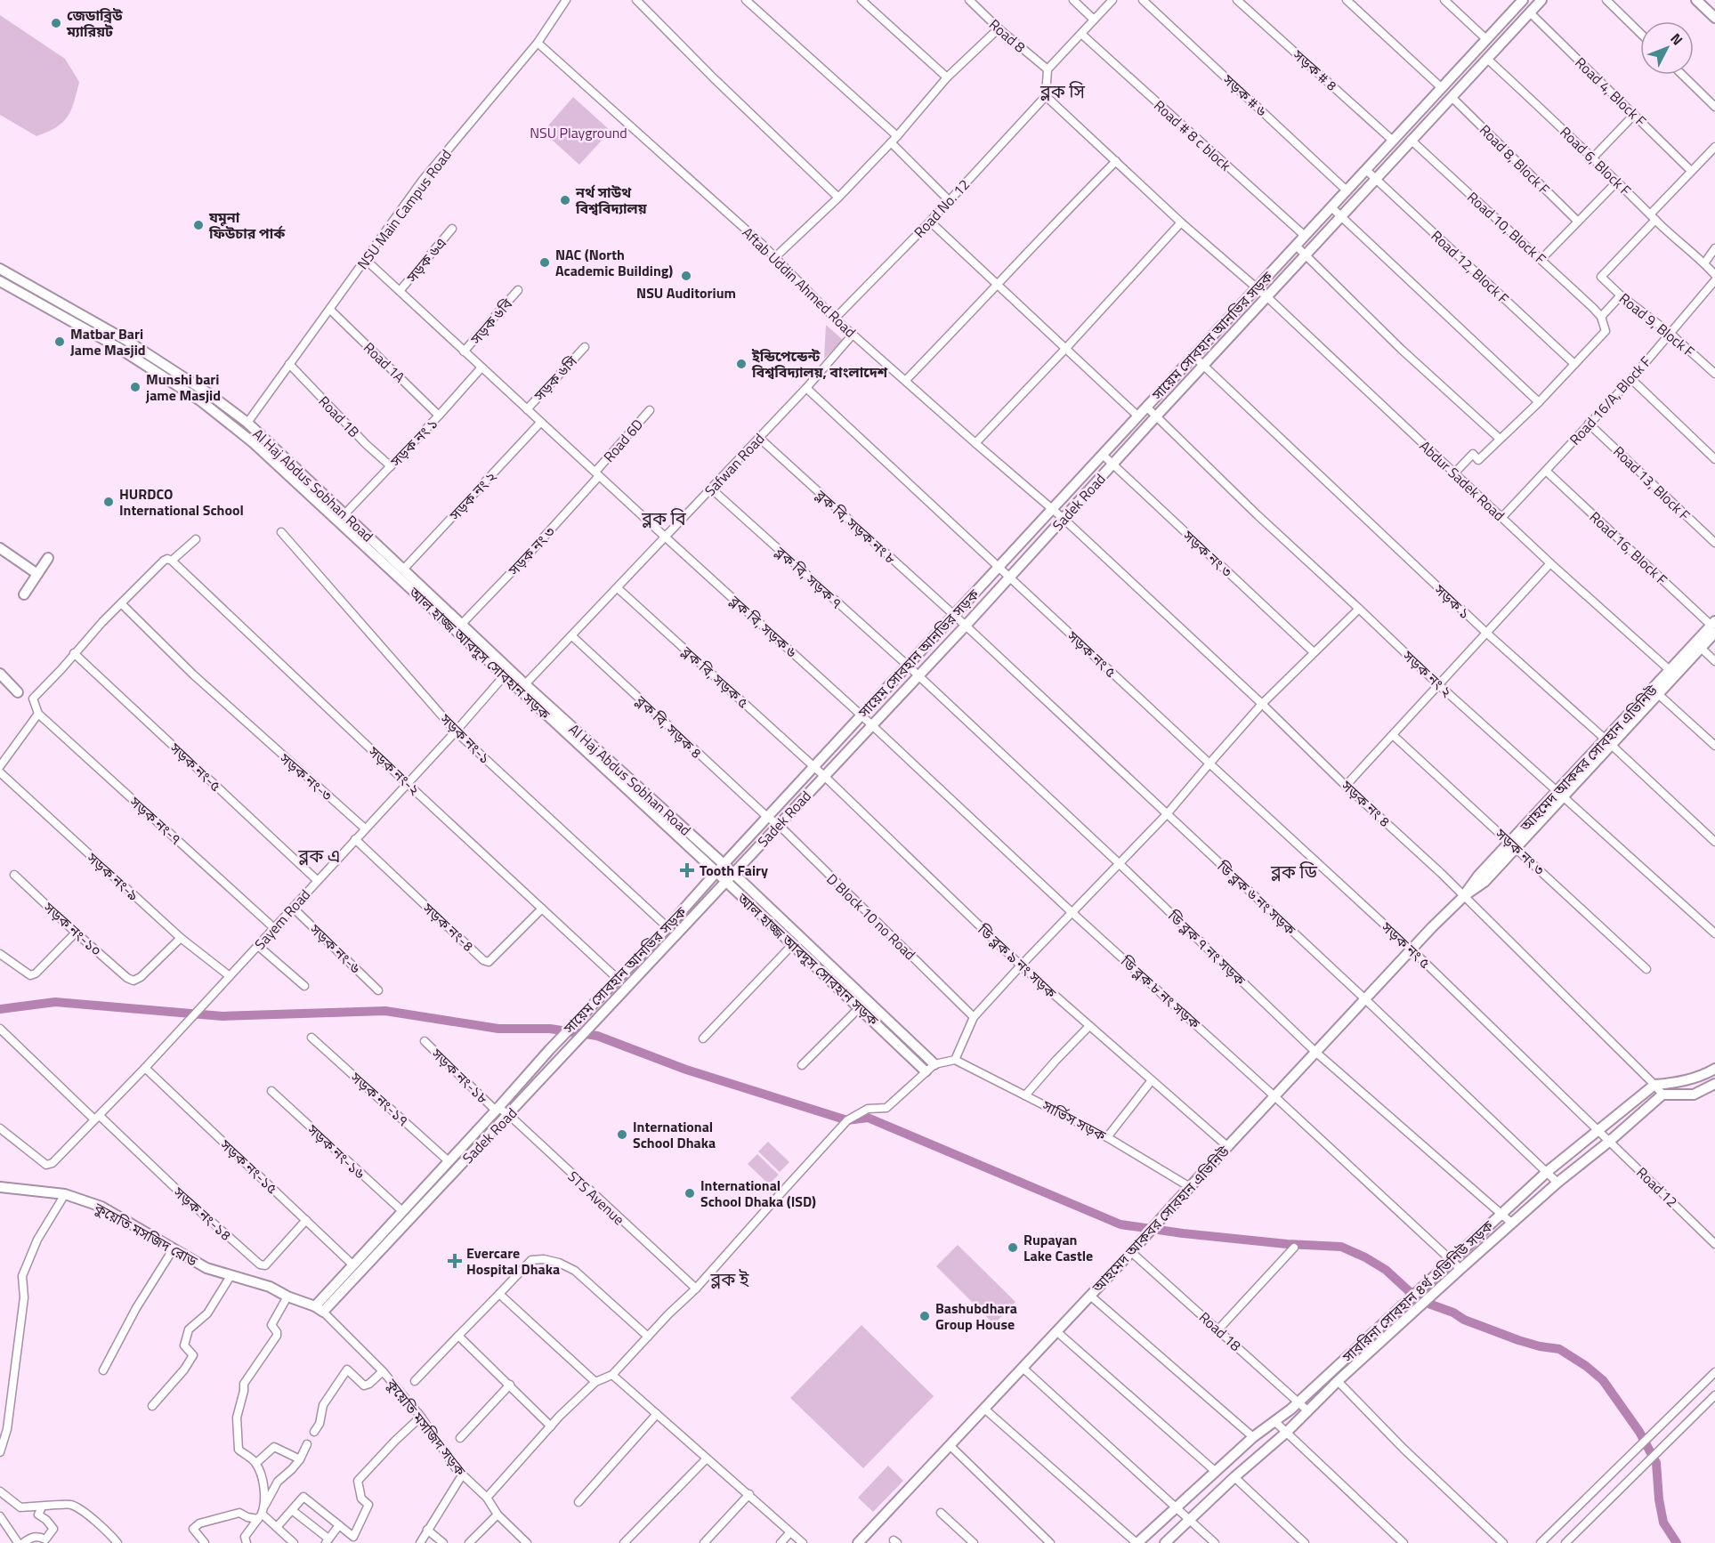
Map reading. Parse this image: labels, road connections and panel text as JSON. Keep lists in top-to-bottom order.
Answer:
{
  "streets": {
    "street": [
      "Road 8",
      "সড়ক # ৪",
      "Road 4, Block F",
      "সড়ক # ৬",
      "Road # 8 c block",
      "Road 8, Block F",
      "Road 6, Block F",
      "Road No. 12",
      "NSU Main Campus Road",
      "Road 10, Block F",
      "সড়ক ৬এ",
      "Road 12, Block F",
      "Aftab Uddin Ahmed Road",
      "সড়ক ৬বি",
      "Road 9, Block F",
      "সায়েম সোবহান আনভির সড়ক",
      "Road 1A",
      "সড়ক ৬সি",
      "Road 16/A, Block F",
      "Road 1B",
      "Road 6D",
      "সড়ক নং ১",
      "Safwan Road",
      "Abdur Sadek Road",
      "Road 13, Block F",
      "Al Haj Abdus Sobhan Road",
      "সড়ক নং ২",
      "Sadek Road",
      "ব্লক বি, সড়ক নং ৮",
      "Road 16, Block F",
      "সড়ক নং ৩",
      "ব্লক বি, সড়ক ৭",
      "সড়ক ১",
      "ব্লক বি, সড়ক ৬",
      "আল হাজ্জ আবদুস সোবহান সড়ক",
      "সড়ক নং ৫",
      "ব্লক বি, সড়ক ৫",
      "ব্লক বি, সড়ক ৪",
      "সড়ক নং-১",
      "আহমেদ আকবর সোবহান এভিনিউ",
      "সড়ক নং-৫",
      "সড়ক নং-২",
      "সড়ক নং-৩",
      "সড়ক নং ৪",
      "সড়ক নং-৭",
      "সড়ক নং-৯",
      "ডি ব্লক ৬ নং সড়ক",
      "D Block 10 no Road",
      "Sayem Road",
      "সড়ক নং-৪",
      "সড়ক নং-১০",
      "ডি ব্লক ৭ নং সড়ক",
      "সড়ক নং-৬",
      "ডি ব্লক ৯ নং সড়ক",
      "ডি ব্লক ৮ নং সড়ক",
      "সড়ক নং-১৮",
      "সড়ক নং-১৭",
      "সার্ভিস সড়ক",
      "সড়ক নং-১৬",
      "সড়ক নং-১৫",
      "Road 12",
      "STS Avenue",
      "সড়ক নং-১৪",
      "কুয়েতি মসজিদ রোড",
      "সাবরিনা সোবহান ৪র্থ এভিনিউ সড়ক",
      "Road 18",
      "কুয়েতি মসজিদ সড়ক"
    ]
  },
  "crossings": [
    ["সড়ক # ৪", "সায়েম সোবহান আনভির সড়ক"],
    ["Road 4, Block F", "সায়েম সোবহান আনভির সড়ক"],
    ["সড়ক # ৬", "সায়েম সোবহান আনভির সড়ক"],
    ["Road # 8 c block", "সায়েম সোবহান আনভির সড়ক"],
    ["Road 8, Block F", "সায়েম সোবহান আনভির সড়ক"],
    ["Road 6, Block F", "Road 9, Block F"],
    ["Road 6, Block F", "সায়েম সোবহান আনভির সড়ক"],
    ["Road No. 12", "Aftab Uddin Ahmed Road"],
    ["Road No. 12", "Abdur Sadek Road"],
    ["NSU Main Campus Road", "Aftab Uddin Ahmed Road"],
    ["NSU Main Campus Road", "Road 1A"],
    ["NSU Main Campus Road", "Road 1B"],
    ["NSU Main Campus Road", "Al Haj Abdus Sobhan Road"],
    ["NSU Main Campus Road", "ব্লক বি, সড়ক ৬"],
    ["Road 10, Block F", "সায়েম সোবহান আনভির সড়ক"],
    ["সড়ক ৬এ", "ব্লক বি, সড়ক ৬"],
    ["Road 12, Block F", "সায়েম সোবহান আনভির সড়ক"],
    ["Aftab Uddin Ahmed Road", "সায়েম সোবহান আনভির সড়ক"],
    ["Aftab Uddin Ahmed Road", "Safwan Road"],
    ["Aftab Uddin Ahmed Road", "Sadek Road"],
    ["Aftab Uddin Ahmed Road", "সড়ক নং ৪"],
    ["সড়ক ৬বি", "ব্লক বি, সড়ক ৬"],
    ["Road 9, Block F", "Road 16/A, Block F"],
    ["সায়েম সোবহান আনভির সড়ক", "Abdur Sadek Road"],
    ["সায়েম সোবহান আনভির সড়ক", "Al Haj Abdus Sobhan Road"],
    ["সায়েম সোবহান আনভির সড়ক", "সড়ক নং ২"],
    ["সায়েম সোবহান আনভির সড়ক", "Sadek Road"],
    ["সায়েম সোবহান আনভির সড়ক", "ব্লক বি, সড়ক নং ৮"],
    ["সায়েম সোবহান আনভির সড়ক", "সড়ক নং ৩"],
    ["সায়েম সোবহান আনভির সড়ক", "ব্লক বি, সড়ক ৭"],
    ["সায়েম সোবহান আনভির সড়ক", "সড়ক ১"],
    ["সায়েম সোবহান আনভির সড়ক", "ব্লক বি, সড়ক ৬"],
    ["সায়েম সোবহান আনভির সড়ক", "আল হাজ্জ আবদুস সোবহান সড়ক"],
    ["সায়েম সোবহান আনভির সড়ক", "সড়ক নং ৫"],
    ["সায়েম সোবহান আনভির সড়ক", "ব্লক বি, সড়ক ৫"],
    ["সায়েম সোবহান আনভির সড়ক", "ব্লক বি, সড়ক ৪"],
    ["সায়েম সোবহান আনভির সড়ক", "সড়ক নং-১"],
    ["সায়েম সোবহান আনভির সড়ক", "সড়ক নং-২"],
    ["সায়েম সোবহান আনভির সড়ক", "ডি ব্লক ৬ নং সড়ক"],
    ["সায়েম সোবহান আনভির সড়ক", "D Block 10 no Road"],
    ["সায়েম সোবহান আনভির সড়ক", "ডি ব্লক ৭ নং সড়ক"],
    ["সায়েম সোবহান আনভির সড়ক", "ডি ব্লক ৯ নং সড়ক"],
    ["সায়েম সোবহান আনভির সড়ক", "ডি ব্লক ৮ নং সড়ক"],
    ["সায়েম সোবহান আনভির সড়ক", "সড়ক নং-১৮"],
    ["সায়েম সোবহান আনভির সড়ক", "সড়ক নং-১৭"],
    ["সায়েম সোবহান আনভির সড়ক", "সড়ক নং-১৬"],
    ["সায়েম সোবহান আনভির সড়ক", "সড়ক নং-১৫"],
    ["সায়েম সোবহান আনভির সড়ক", "STS Avenue"],
    ["সায়েম সোবহান আনভির সড়ক", "কুয়েতি মসজিদ রোড"],
    ["সায়েম সোবহান আনভির সড়ক", "কুয়েতি মসজিদ সড়ক"],
    ["Road 1A", "সড়ক নং ১"],
    ["সড়ক ৬সি", "ব্লক বি, সড়ক ৬"],
    ["Road 16/A, Block F", "Abdur Sadek Road"],
    ["Road 16/A, Block F", "Road 13, Block F"],
    ["Road 16/A, Block F", "Road 16, Block F"],
    ["Road 1B", "সড়ক নং ১"],
    ["Road 6D", "সড়ক নং ৩"],
    ["Road 6D", "ব্লক বি, সড়ক ৬"],
    ["সড়ক নং ১", "Al Haj Abdus Sobhan Road"],
    ["সড়ক নং ১", "ব্লক বি, সড়ক ৬"],
    ["Safwan Road", "Al Haj Abdus Sobhan Road"],
    ["Safwan Road", "ব্লক বি, সড়ক নং ৮"],
    ["Safwan Road", "ব্লক বি, সড়ক ৭"],
    ["Safwan Road", "ব্লক বি, সড়ক ৬"],
    ["Safwan Road", "সড়ক নং ৫"],
    ["Safwan Road", "ব্লক বি, সড়ক ৫"],
    ["Safwan Road", "ব্লক বি, সড়ক ৪"],
    ["Abdur Sadek Road", "আহমেদ আকবর সোবহান এভিনিউ"],
    ["Al Haj Abdus Sobhan Road", "সড়ক নং ২"],
    ["Al Haj Abdus Sobhan Road", "Sadek Road"],
    ["Al Haj Abdus Sobhan Road", "সড়ক নং ৩"],
    ["সড়ক নং ২", "Sadek Road"],
    ["সড়ক নং ২", "ব্লক বি, সড়ক ৬"],
    ["সড়ক নং ২", "আহমেদ আকবর সোবহান এভিনিউ"],
    ["Sadek Road", "সড়ক নং ৩"],
    ["Sadek Road", "আল হাজ্জ আবদুস সোবহান সড়ক"],
    ["Sadek Road", "সড়ক নং ৫"],
    ["Sadek Road", "সড়ক নং ৪"],
    ["Sadek Road", "ডি ব্লক ৬ নং সড়ক"],
    ["Sadek Road", "D Block 10 no Road"],
    ["Sadek Road", "ডি ব্লক ৭ নং সড়ক"],
    ["Sadek Road", "ডি ব্লক ৯ নং সড়ক"],
    ["Sadek Road", "ডি ব্লক ৮ নং সড়ক"],
    ["Sadek Road", "STS Avenue"],
    ["Sadek Road", "কুয়েতি মসজিদ রোড"],
    ["Sadek Road", "কুয়েতি মসজিদ সড়ক"],
    ["ব্লক বি, সড়ক নং ৮", "ডি ব্লক ৬ নং সড়ক"],
    ["Road 16, Block F", "আহমেদ আকবর সোবহান এভিনিউ"],
    ["সড়ক নং ৩", "ব্লক বি, সড়ক ৬"],
    ["সড়ক নং ৩", "আহমেদ আকবর সোবহান এভিনিউ"],
    ["ব্লক বি, সড়ক ৭", "ডি ব্লক ৭ নং সড়ক"],
    ["সড়ক ১", "আহমেদ আকবর সোবহান এভিনিউ"],
    ["ব্লক বি, সড়ক ৬", "ডি ব্লক ৮ নং সড়ক"],
    ["আল হাজ্জ আবদুস সোবহান সড়ক", "Sayem Road"],
    ["সড়ক নং ৫", "আহমেদ আকবর সোবহান এভিনিউ"],
    ["সড়ক নং ৫", "Road 12"],
    ["সড়ক নং ৫", "সাবরিনা সোবহান ৪র্থ এভিনিউ সড়ক"],
    ["ব্লক বি, সড়ক ৫", "ডি ব্লক ৯ নং সড়ক"],
    ["ব্লক বি, সড়ক ৪", "D Block 10 no Road"],
    ["সড়ক নং-১", "Sayem Road"],
    ["আহমেদ আকবর সোবহান এভিনিউ", "সড়ক নং ৪"],
    ["আহমেদ আকবর সোবহান এভিনিউ", "ডি ব্লক ৬ নং সড়ক"],
    ["আহমেদ আকবর সোবহান এভিনিউ", "ডি ব্লক ৭ নং সড়ক"],
    ["আহমেদ আকবর সোবহান এভিনিউ", "ডি ব্লক ৯ নং সড়ক"],
    ["আহমেদ আকবর সোবহান এভিনিউ", "ডি ব্লক ৮ নং সড়ক"],
    ["আহমেদ আকবর সোবহান এভিনিউ", "সার্ভিস সড়ক"],
    ["আহমেদ আকবর সোবহান এভিনিউ", "Road 18"],
    ["সড়ক নং-৫", "Sayem Road"],
    ["সড়ক নং-২", "Sayem Road"],
    ["সড়ক নং-২", "সড়ক নং-৪"],
    ["সড়ক নং-৩", "Sayem Road"],
    ["সড়ক নং ৪", "সাবরিনা সোবহান ৪র্থ এভিনিউ সড়ক"],
    ["সড়ক নং-৭", "Sayem Road"],
    ["সড়ক নং-৯", "Sayem Road"],
    ["সড়ক নং-৯", "সড়ক নং-১০"],
    ["ডি ব্লক ৬ নং সড়ক", "সাবরিনা সোবহান ৪র্থ এভিনিউ সড়ক"],
    ["Sayem Road", "সড়ক নং-৪"],
    ["Sayem Road", "সড়ক নং-৬"],
    ["Sayem Road", "সড়ক নং-১৫"],
    ["Sayem Road", "সড়ক নং-১৪"],
    ["ডি ব্লক ৭ নং সড়ক", "সাবরিনা সোবহান ৪র্থ এভিনিউ সড়ক"],
    ["ডি ব্লক ৮ নং সড়ক", "সাবরিনা সোবহান ৪র্থ এভিনিউ সড়ক"],
    ["সড়ক নং-১৮", "STS Avenue"],
    ["সড়ক নং-১৫", "সড়ক নং-১৪"],
    ["Road 12", "সাবরিনা সোবহান ৪র্থ এভিনিউ সড়ক"],
    ["কুয়েতি মসজিদ রোড", "কুয়েতি মসজিদ সড়ক"],
    ["সাবরিনা সোবহান ৪র্থ এভিনিউ সড়ক", "Road 18"]
  ],
  "districts": [
    "ব্লক সি",
    "ব্লক বি",
    "ব্লক এ",
    "ব্লক ডি",
    "ব্লক ই"
  ],
  "parks": ["NSU Playground"],
  "places": {
    "other": [
      "জেডাব্লিউ ম্যারিয়ট",
      "নর্থ সাউথ বিশ্ববিদ্যালয়",
      "যমুনা ফিউচার পার্ক",
      "NAC (North Academic Building)",
      "NSU Auditorium",
      "Matbar Bari Jame Masjid",
      "ইন্ডিপেন্ডেন্ট বিশ্ববিদ্যালয়, বাংলাদেশ",
      "Munshi bari jame Masjid",
      "HURDCO International School",
      "International School Dhaka",
      "International School Dhaka (ISD)",
      "Rupayan Lake Castle",
      "Bashubdhara Group House"
    ],
    "health": ["Tooth Fairy", "Evercare Hospital Dhaka"]
  },
  "north": "top right"
}
